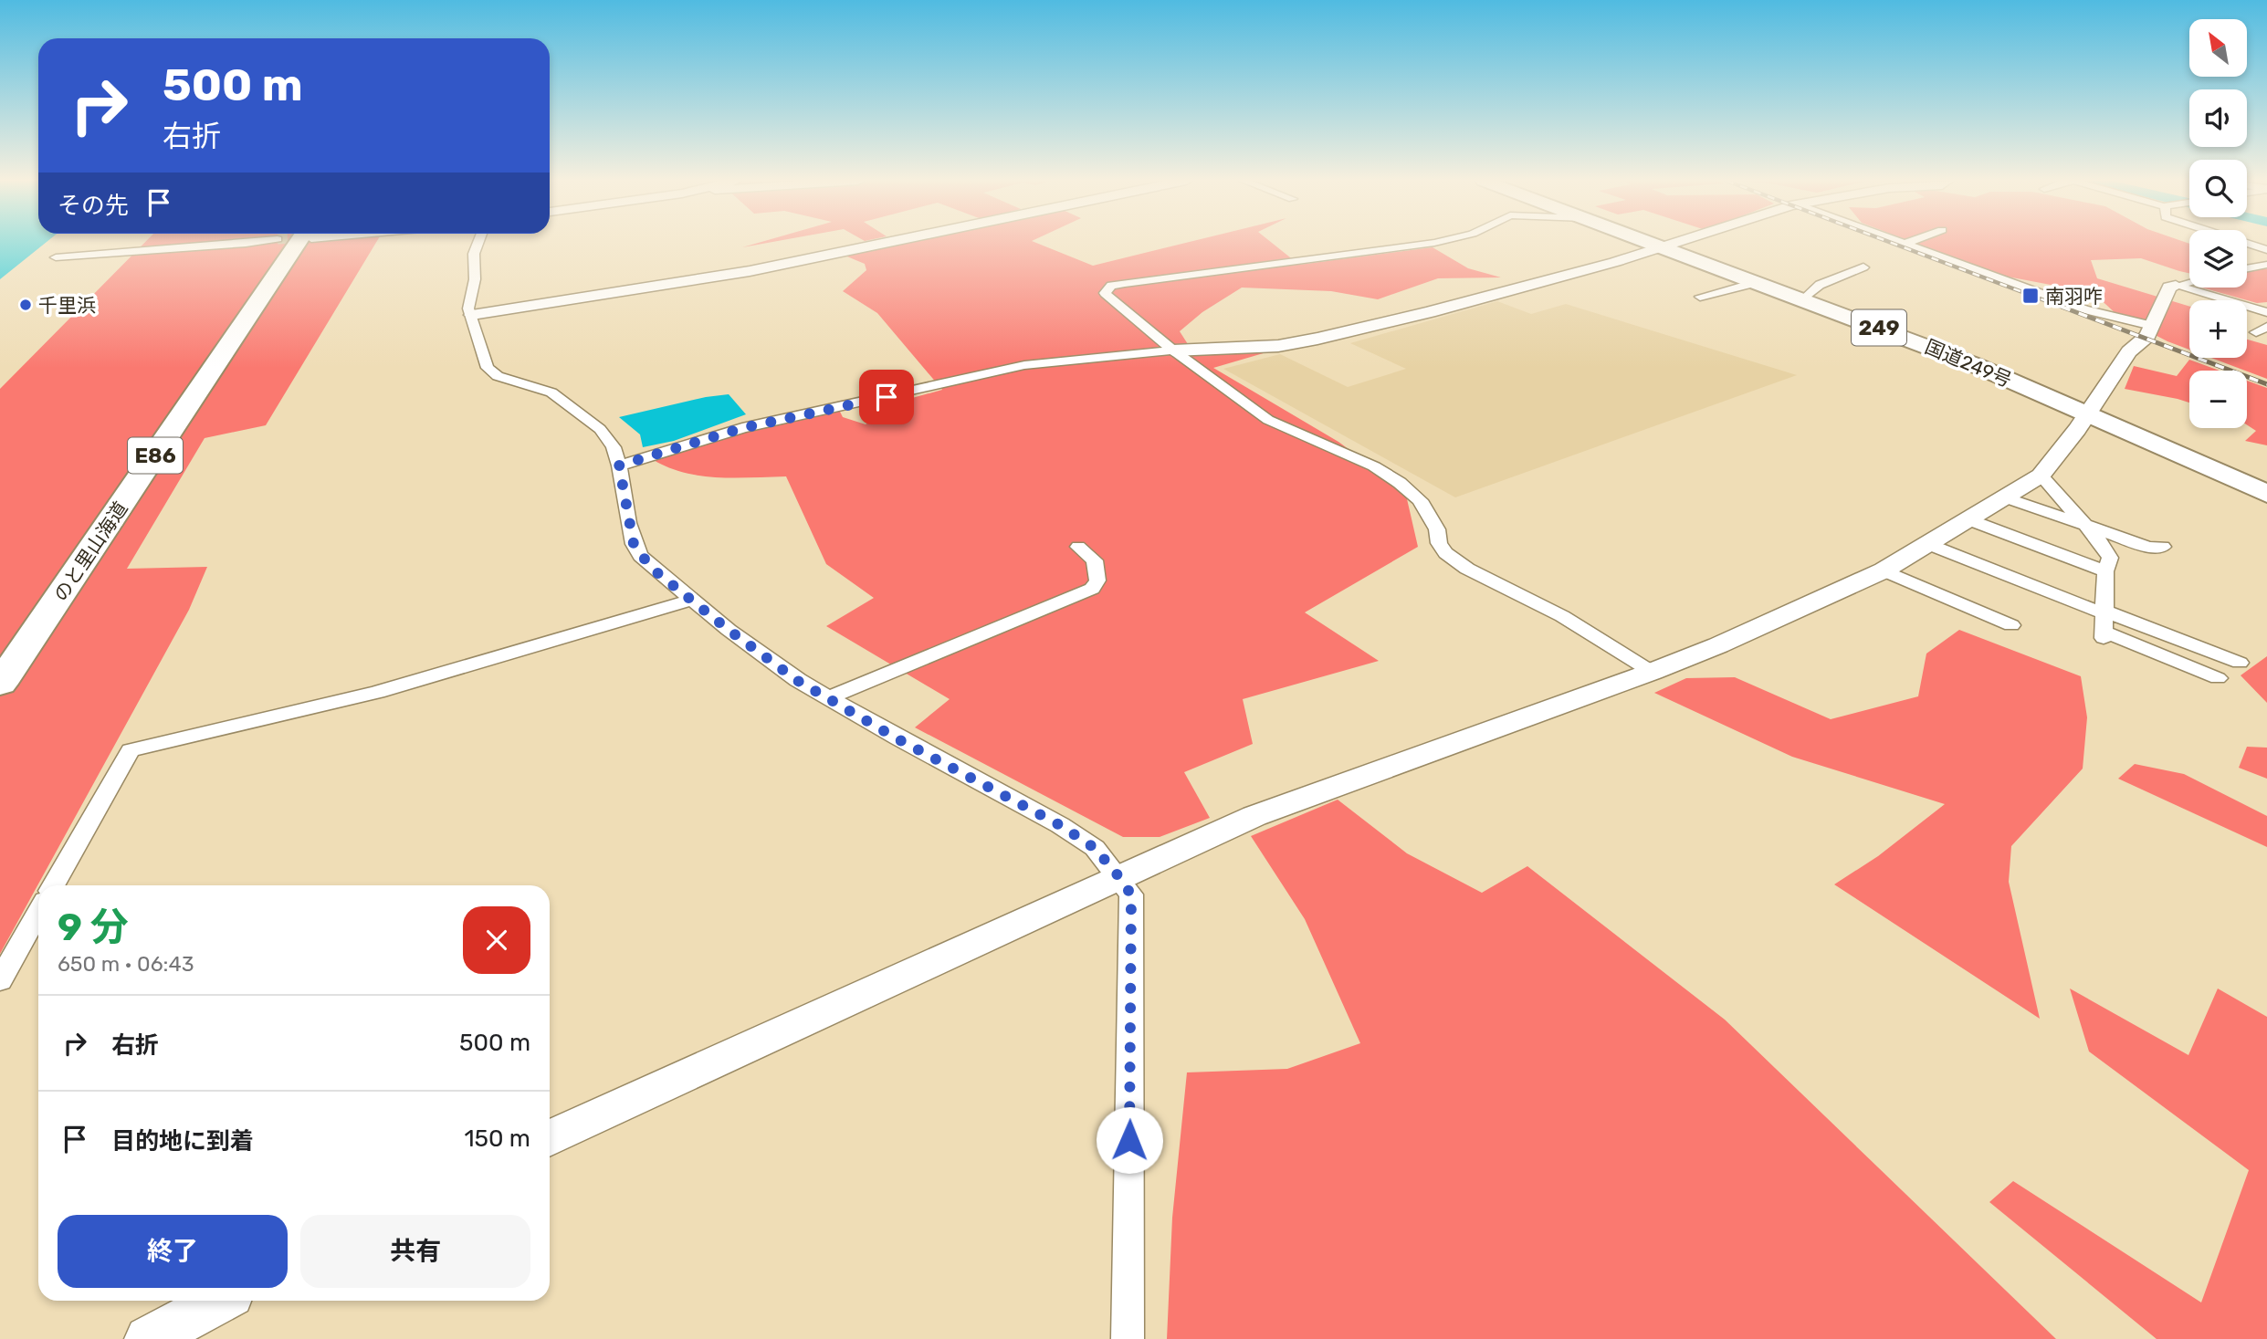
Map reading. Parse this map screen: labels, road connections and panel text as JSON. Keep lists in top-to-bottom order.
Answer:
{
  "streets": {
    "highway": [
      "249",
      "国道249号",
      "E86",
      "のと里山海道"
    ]
  },
  "places": {
    "transit": ["南羽咋"],
    "other": ["千里浜"]
  },
  "north": "top left",
  "page": {
    "map_buttons": ["+", "−"],
    "turn": ["500 m", "右折"],
    "then": "その先",
    "heading": ["9 分", "650 m · 06:43"],
    "list": [
      {
        "name": "右折",
        "value": "500 m"
      },
      {
        "name": "目的地に到着",
        "value": "150 m"
      }
    ],
    "buttons": ["終了", "共有"]
  }
}
